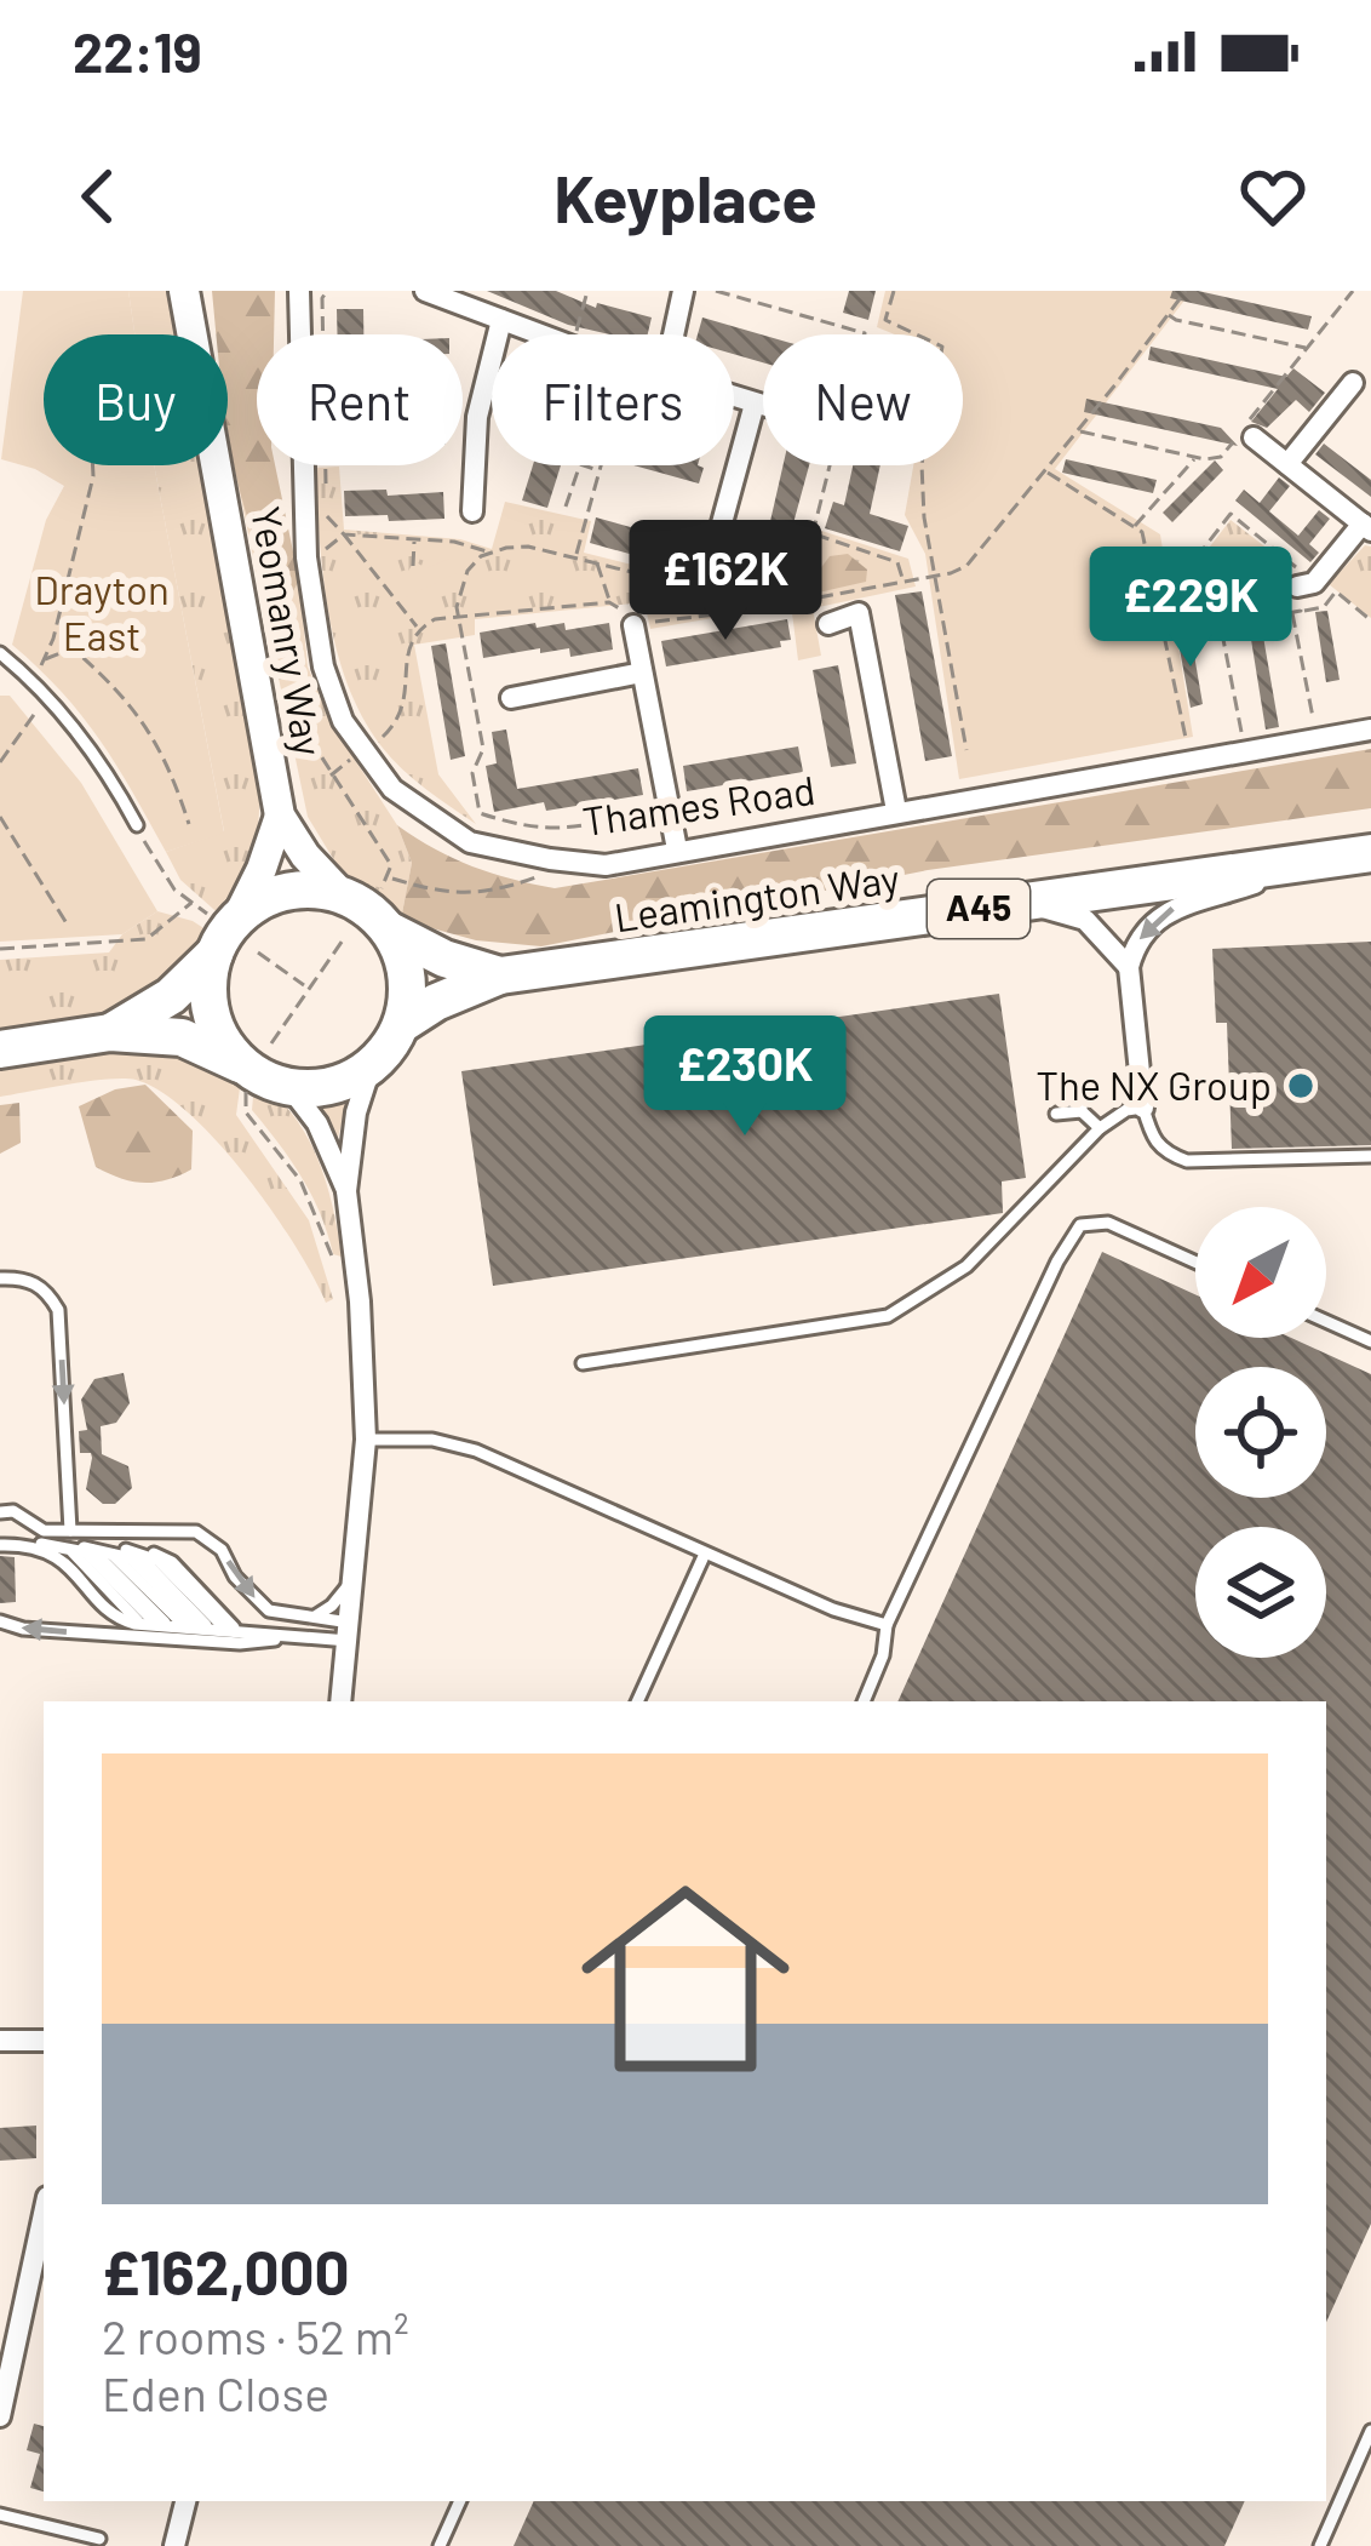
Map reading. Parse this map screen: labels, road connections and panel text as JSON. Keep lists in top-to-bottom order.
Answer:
{
  "streets": {
    "highway": ["Leamington Way", "A45"],
    "street": ["Yeomanry Way", "Thames Road"]
  },
  "crossings": [
    ["Yeomanry Way", "Leamington Way"]
  ],
  "parks": ["Drayton East"],
  "places": ["The NX Group"],
  "north": "bottom left",
  "page": {
    "status": "22:19",
    "header": "Keyplace",
    "chip": [
      "Buy",
      "Rent",
      "Filters",
      "New"
    ],
    "price": ["£162K", "£229K", "£230K"],
    "list": [
      {
        "name": "£162,000",
        "note": "2 rooms · 52 m² · Eden Close"
      }
    ]
  }
}
